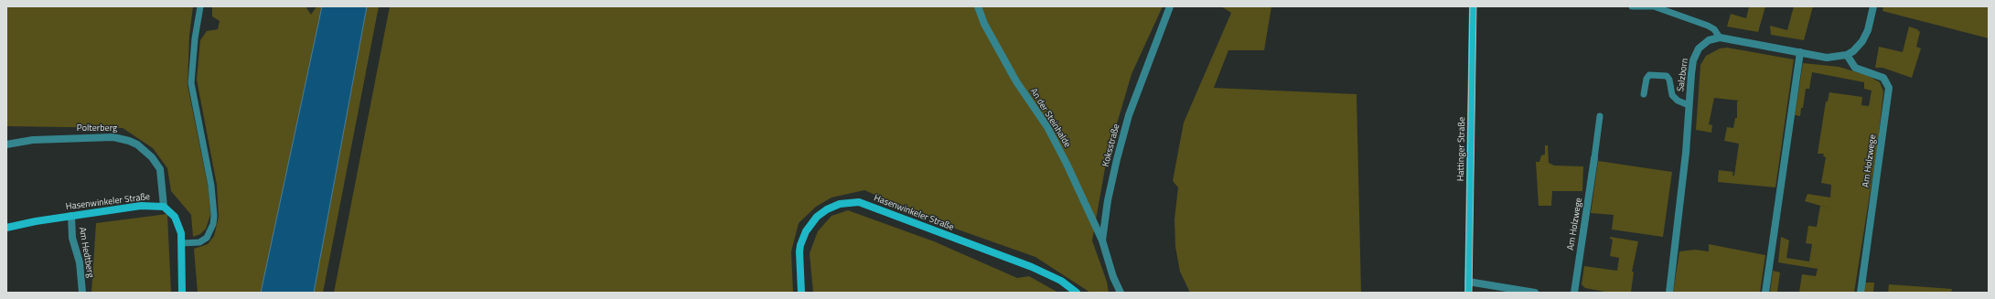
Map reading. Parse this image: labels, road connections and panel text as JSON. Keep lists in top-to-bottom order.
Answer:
{
  "streets": {
    "street": [
      "Salzborn",
      "An der Steinhalde",
      "Polterberg",
      "Koksstraße",
      "Hattinger Straße",
      "Am Holzwege",
      "Hasenwinkeler Straße",
      "Am Hedtberg"
    ]
  },
  "crossings": [
    ["An der Steinhalde", "Koksstraße"],
    ["Polterberg", "Hasenwinkeler Straße"],
    ["Hasenwinkeler Straße", "Am Hedtberg"]
  ]
}
